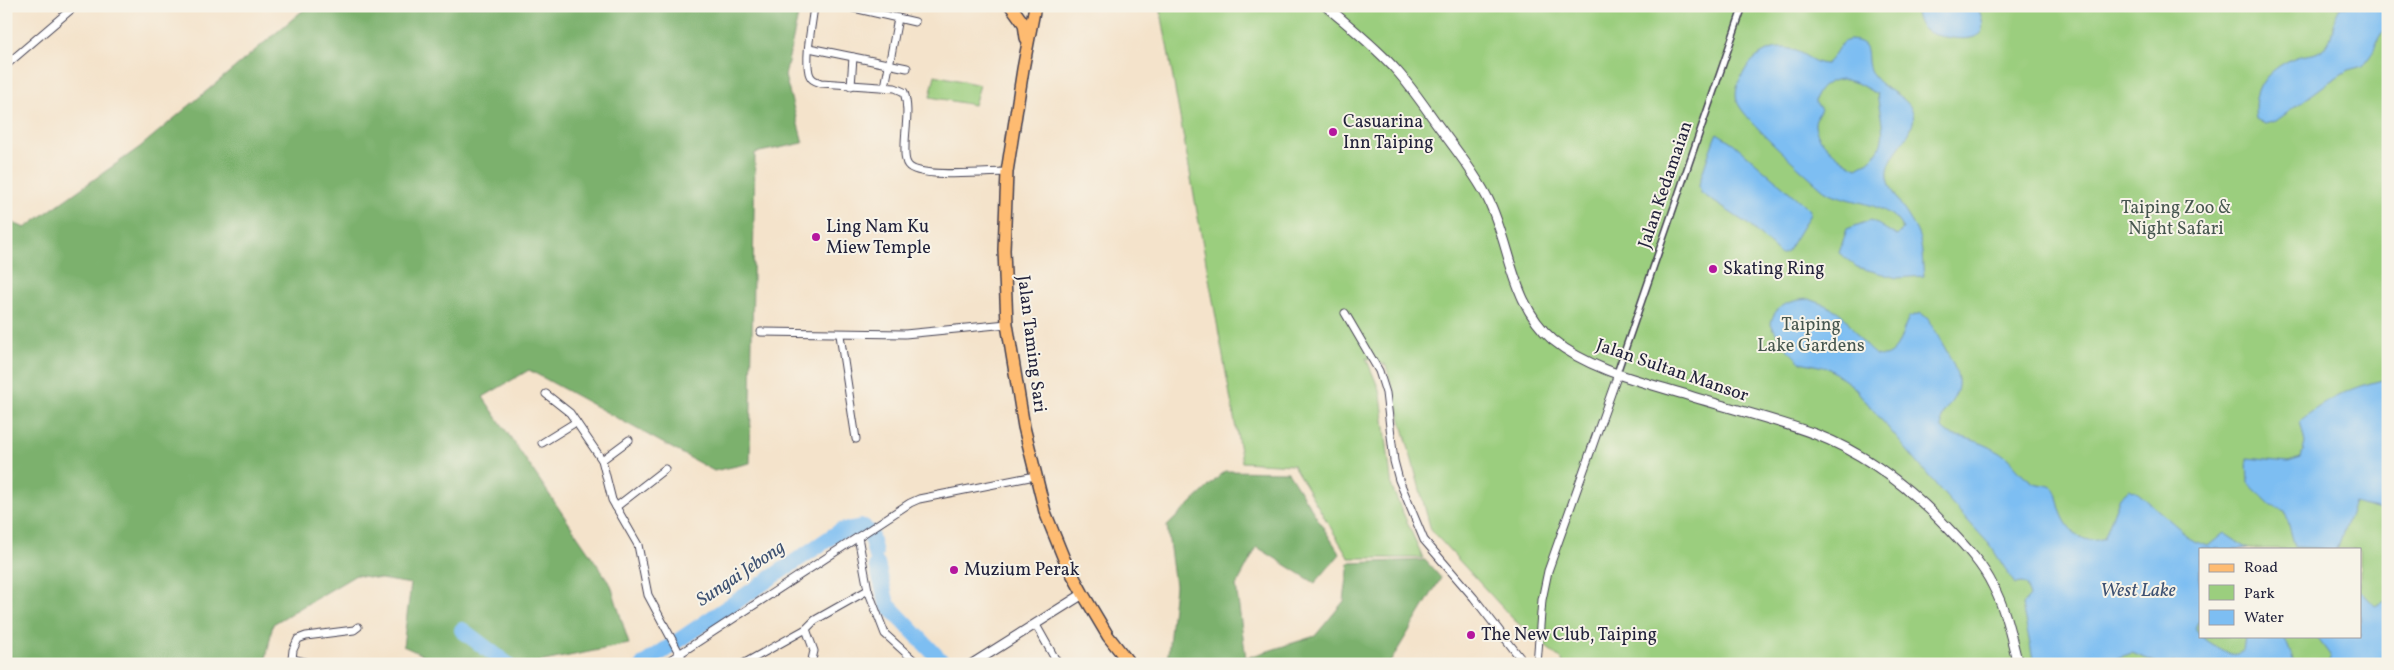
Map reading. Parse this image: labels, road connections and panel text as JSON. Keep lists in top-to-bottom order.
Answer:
{
  "streets": {
    "main road": ["Jalan Taming Sari"],
    "street": ["Jalan Kedamaian", "Jalan Sultan Mansor"]
  },
  "crossings": [
    ["Jalan Kedamaian", "Jalan Sultan Mansor"]
  ],
  "water": ["Sungai Jebong", "West Lake"],
  "parks": ["Taiping Zoo & Night Safari", "Taiping Lake Gardens"],
  "places": [
    "Casuarina Inn Taiping",
    "Ling Nam Ku Miew Temple",
    "Skating Ring",
    "Muzium Perak",
    "The New Club, Taiping"
  ],
  "legend": ["Road", "Park", "Water"]
}
